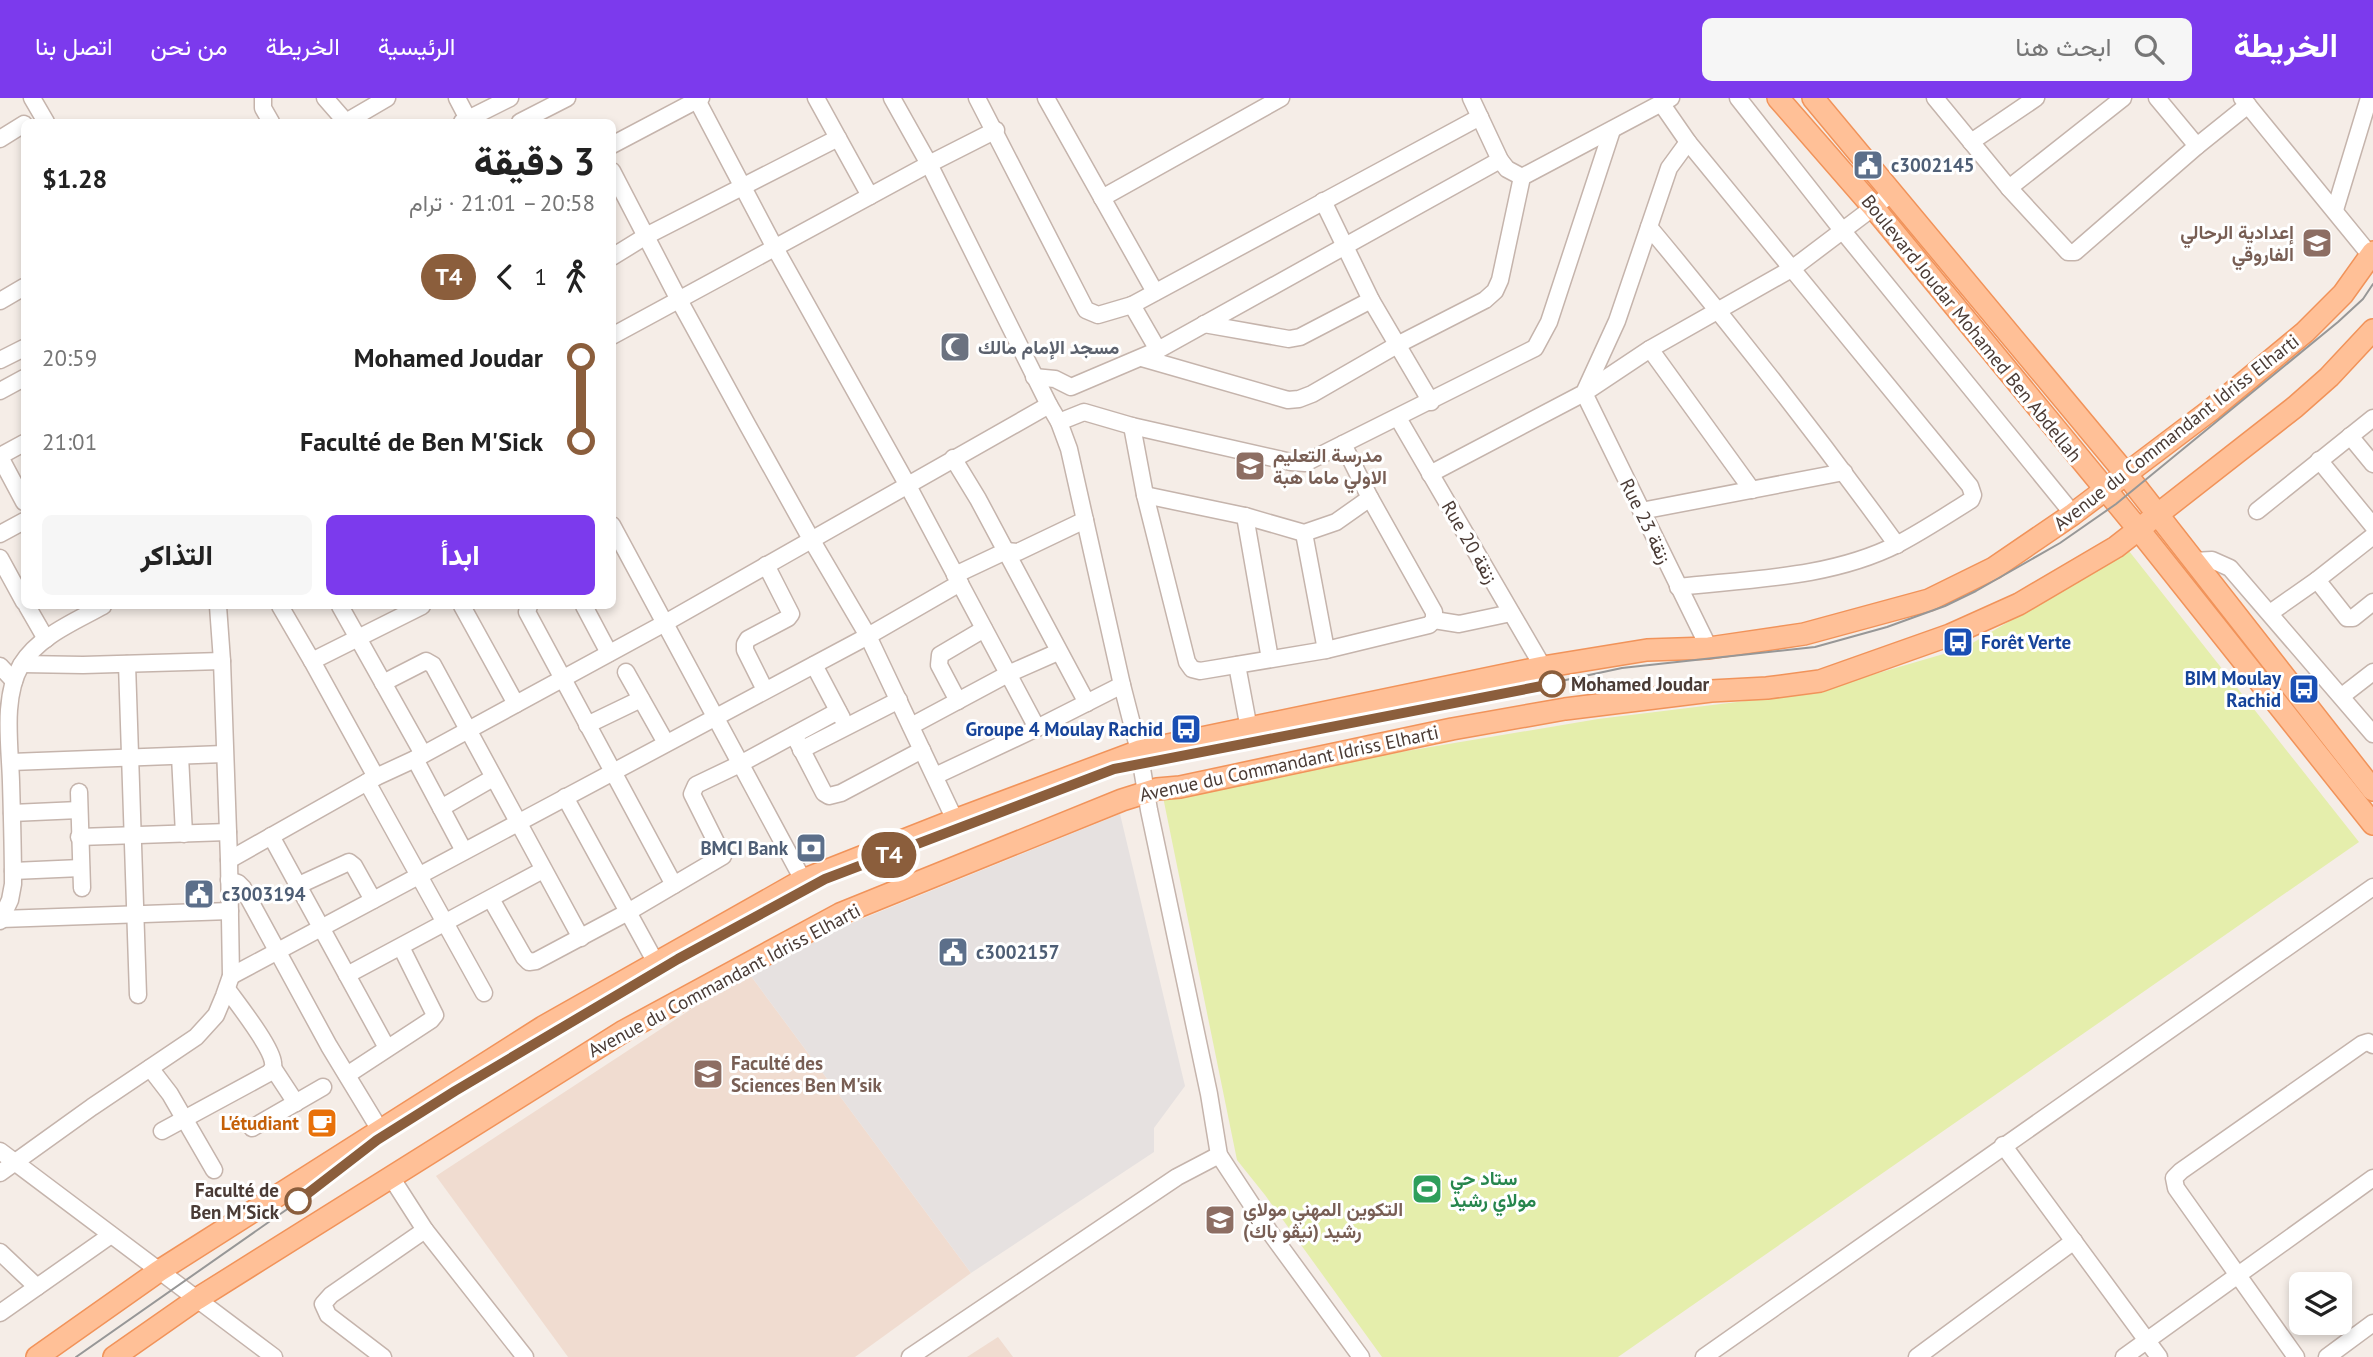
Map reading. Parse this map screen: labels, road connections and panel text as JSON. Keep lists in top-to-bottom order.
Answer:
{
  "streets": {
    "main road": ["Boulevard Joudar Mohamed Ben Abdellah", "Avenue du Commandant Idriss Elharti"],
    "street": ["Rue 23 زنقة", "Rue 20 زنقة"]
  },
  "crossings": [
    ["Boulevard Joudar Mohamed Ben Abdellah", "Avenue du Commandant Idriss Elharti"],
    ["Avenue du Commandant Idriss Elharti", "Rue 23 زنقة"],
    ["Avenue du Commandant Idriss Elharti", "Rue 20 زنقة"]
  ],
  "places": {
    "public building": ["c3002145", "c3003194", "c3002157"],
    "school or university": [
      "إعدادية الرحالي الفاروقي",
      "مدرسة التعليم الاولي ماما هبة",
      "Faculté des Sciences Ben M'sik",
      "التكوين المهني مولاي رشيد (نيڤو باك)"
    ],
    "mosque": ["مسجد الإمام مالك"],
    "bus stop": ["Forêt Verte", "BIM Moulay Rachid", "Groupe 4 Moulay Rachid"],
    "other": ["Mohamed Joudar", "Faculté de Ben M'Sick"],
    "bank": ["BMCI Bank"],
    "cafe": ["L'étudiant"],
    "sports": ["ستاد حي مولاي رشيد"]
  },
  "lines": ["tram line T4"],
  "page": {
    "header": "الخريطة",
    "search": "ابحث هنا",
    "nav": [
      "الرئيسية",
      "الخريطة",
      "من نحن",
      "اتصل بنا"
    ],
    "on_map": "T4",
    "heading": ["3 دقيقة", "20:58 – 21:01 · ترام", "$1.28"],
    "legs": ["1", "T4"],
    "list": [
      {
        "name": "Mohamed Joudar",
        "value": "20:59"
      },
      {
        "name": "Faculté de Ben M'Sick",
        "value": "21:01"
      }
    ],
    "buttons": ["ابدأ", "التذاكر"]
  }
}
